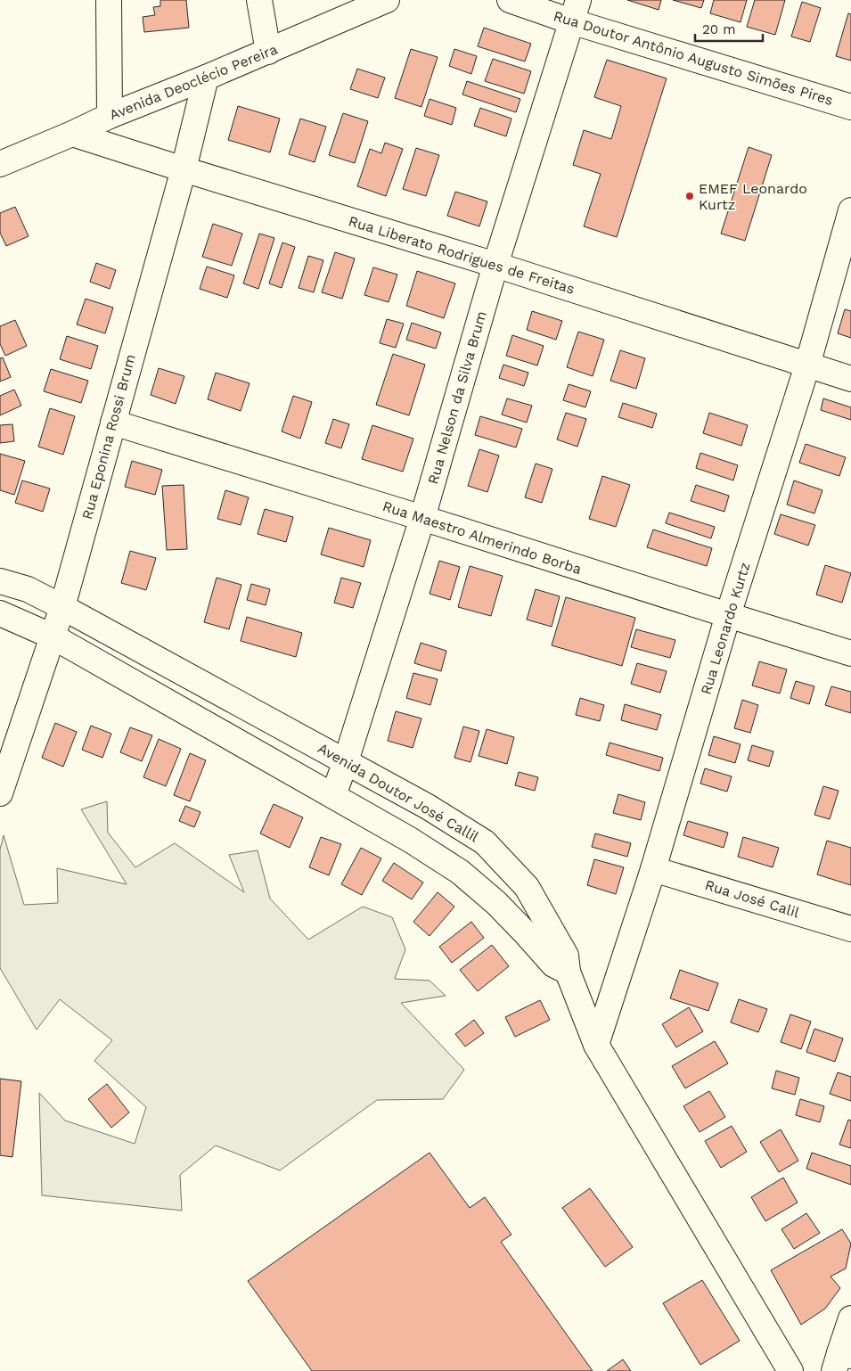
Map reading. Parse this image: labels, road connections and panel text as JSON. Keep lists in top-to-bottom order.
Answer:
{
  "streets": {
    "street": [
      "Rua Doutor Antônio Augusto Simões Pires",
      "Avenida Deoclécio Pereira",
      "Rua Liberato Rodrigues de Freitas",
      "Rua Nelson da Silva Brum",
      "Rua Eponina Rossi Brum",
      "Rua Maestro Almerindo Borba",
      "Rua Leonardo Kurtz",
      "Avenida Doutor José Callil",
      "Rua José Calil"
    ]
  },
  "crossings": [
    ["Rua Doutor Antônio Augusto Simões Pires", "Rua Nelson da Silva Brum"],
    ["Avenida Deoclécio Pereira", "Rua Liberato Rodrigues de Freitas"],
    ["Avenida Deoclécio Pereira", "Rua Eponina Rossi Brum"],
    ["Rua Liberato Rodrigues de Freitas", "Rua Nelson da Silva Brum"],
    ["Rua Liberato Rodrigues de Freitas", "Rua Eponina Rossi Brum"],
    ["Rua Liberato Rodrigues de Freitas", "Rua Leonardo Kurtz"],
    ["Rua Nelson da Silva Brum", "Rua Maestro Almerindo Borba"],
    ["Rua Nelson da Silva Brum", "Avenida Doutor José Callil"],
    ["Rua Eponina Rossi Brum", "Rua Maestro Almerindo Borba"],
    ["Rua Eponina Rossi Brum", "Avenida Doutor José Callil"],
    ["Rua Maestro Almerindo Borba", "Rua Leonardo Kurtz"],
    ["Rua Leonardo Kurtz", "Avenida Doutor José Callil"],
    ["Rua Leonardo Kurtz", "Rua José Calil"]
  ],
  "places": ["EMEF Leonardo Kurtz"],
  "scale_bar": "20 m"
}
